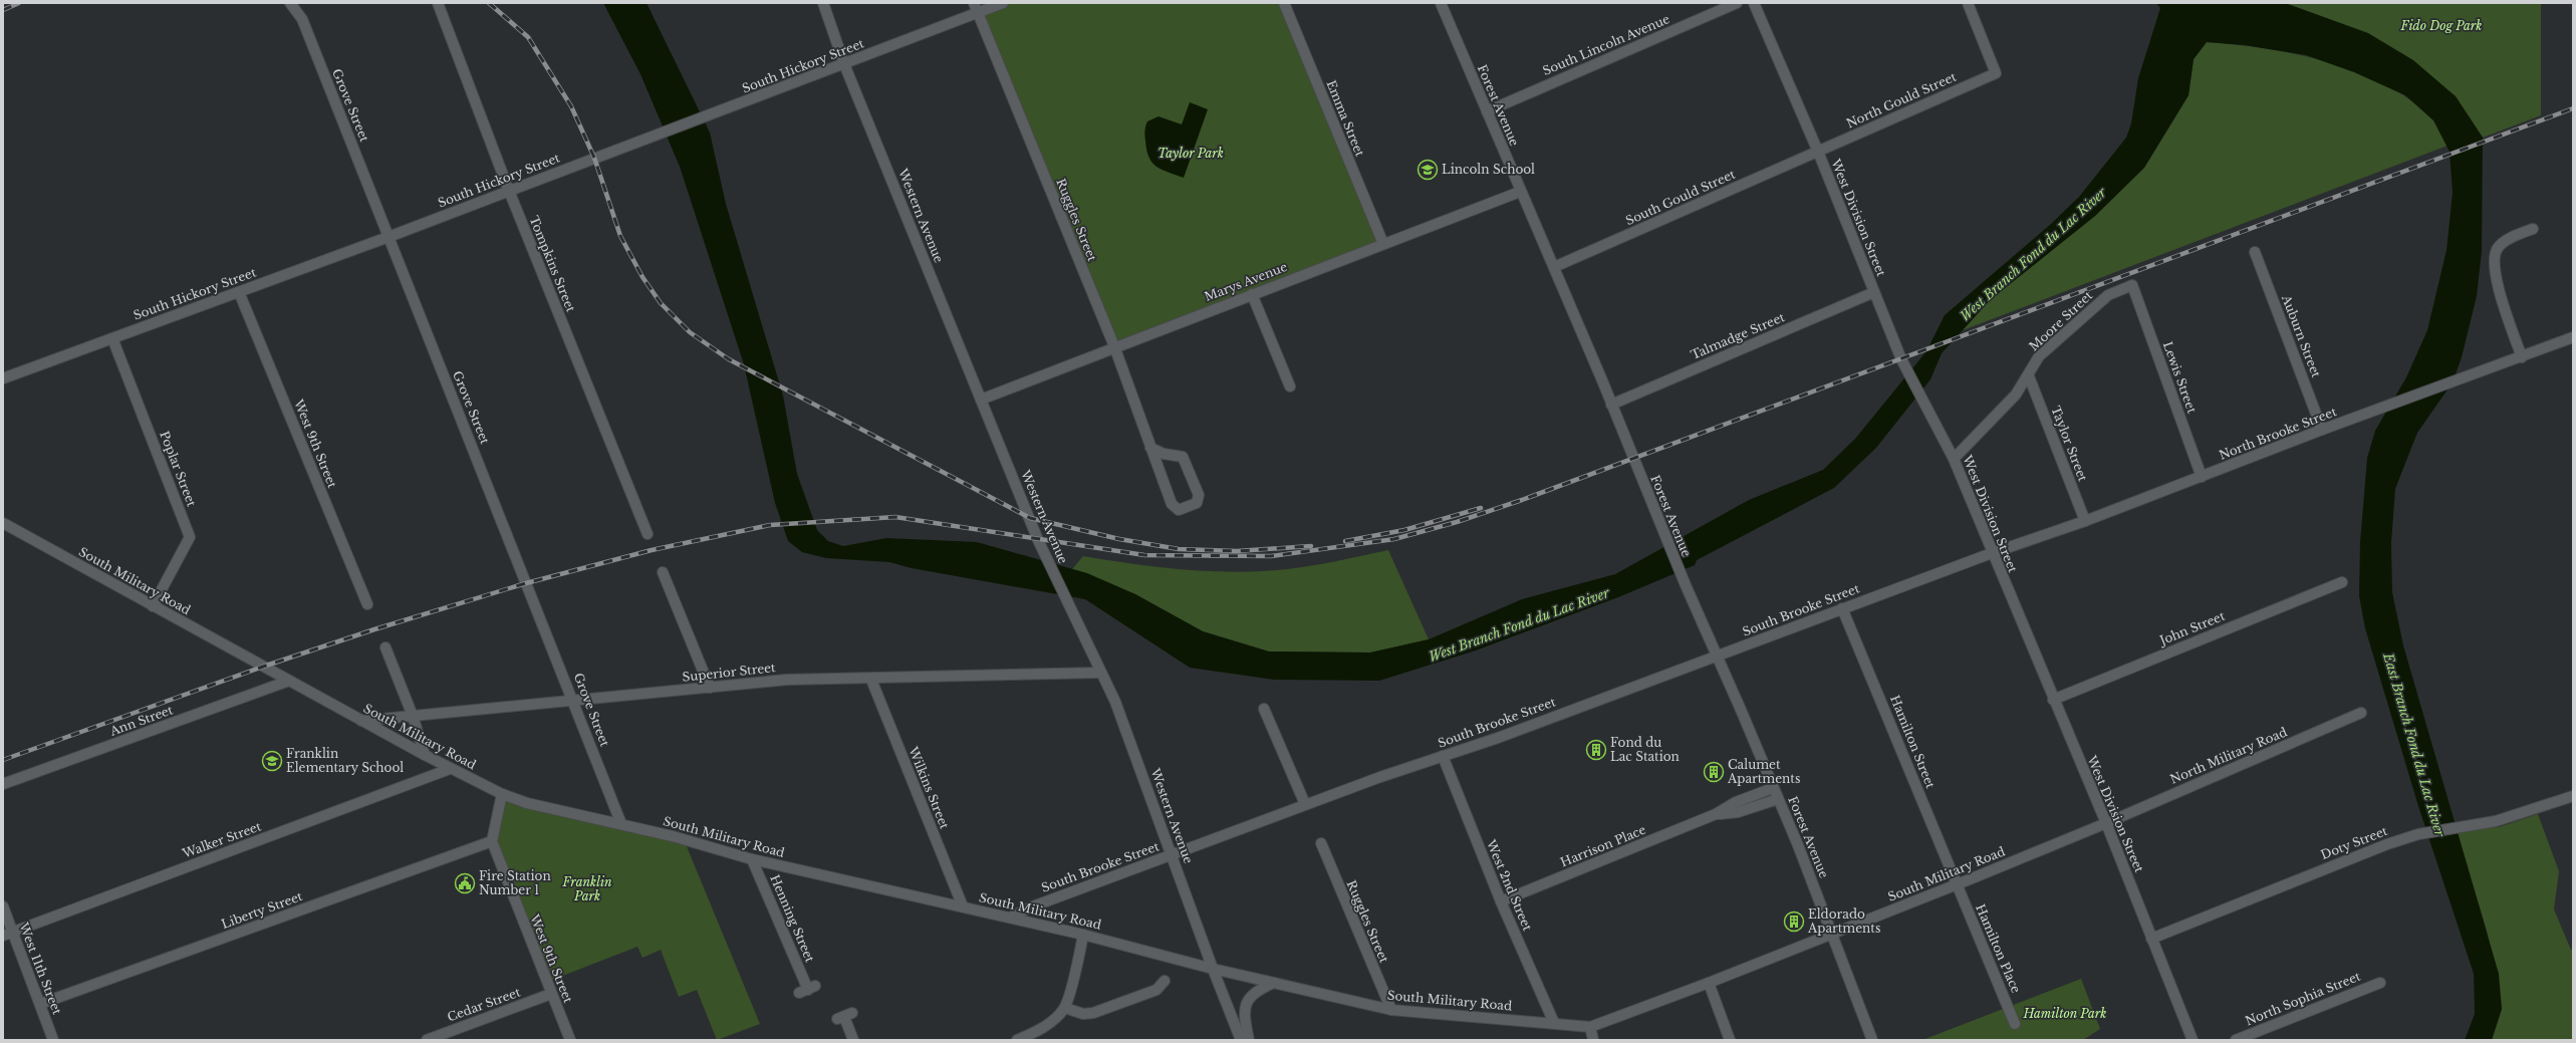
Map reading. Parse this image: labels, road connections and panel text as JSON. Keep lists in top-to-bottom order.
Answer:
{
  "streets": {
    "street": [
      "South Lincoln Avenue",
      "South Hickory Street",
      "North Gould Street",
      "Grove Street",
      "Forest Avenue",
      "Emma Street",
      "South Gould Street",
      "Western Avenue",
      "West Division Street",
      "Ruggles Street",
      "Tompkins Street",
      "Marys Avenue",
      "Moore Street",
      "Talmadge Street",
      "Auburn Street",
      "Lewis Street",
      "North Brooke Street",
      "West 9th Street",
      "Taylor Street",
      "Poplar Street",
      "South Military Road",
      "South Brooke Street",
      "John Street",
      "Superior Street",
      "Ann Street",
      "Hamilton Street",
      "North Military Road",
      "Wilkins Street",
      "Walker Street",
      "Doty Street",
      "Harrison Place",
      "West 2nd Street",
      "Liberty Street",
      "Henning Street",
      "Hamilton Place",
      "West 11th Street",
      "North Sophia Street",
      "Cedar Street"
    ]
  },
  "crossings": [
    ["South Lincoln Avenue", "Forest Avenue"],
    ["South Hickory Street", "Grove Street"],
    ["South Hickory Street", "Western Avenue"],
    ["South Hickory Street", "Ruggles Street"],
    ["South Hickory Street", "Tompkins Street"],
    ["South Hickory Street", "West 9th Street"],
    ["South Hickory Street", "Poplar Street"],
    ["North Gould Street", "South Gould Street"],
    ["North Gould Street", "West Division Street"],
    ["Grove Street", "South Military Road"],
    ["Grove Street", "Superior Street"],
    ["Forest Avenue", "South Gould Street"],
    ["Forest Avenue", "Marys Avenue"],
    ["Forest Avenue", "Talmadge Street"],
    ["Forest Avenue", "South Military Road"],
    ["Forest Avenue", "South Brooke Street"],
    ["Forest Avenue", "Harrison Place"],
    ["Emma Street", "Marys Avenue"],
    ["South Gould Street", "West Division Street"],
    ["Western Avenue", "Marys Avenue"],
    ["Western Avenue", "South Military Road"],
    ["Western Avenue", "South Brooke Street"],
    ["Western Avenue", "Superior Street"],
    ["West Division Street", "Moore Street"],
    ["West Division Street", "Talmadge Street"],
    ["West Division Street", "North Brooke Street"],
    ["West Division Street", "South Military Road"],
    ["West Division Street", "South Brooke Street"],
    ["West Division Street", "John Street"],
    ["West Division Street", "North Military Road"],
    ["West Division Street", "Doty Street"],
    ["Ruggles Street", "Marys Avenue"],
    ["Ruggles Street", "South Military Road"],
    ["Moore Street", "Lewis Street"],
    ["Moore Street", "Taylor Street"],
    ["Auburn Street", "North Brooke Street"],
    ["Lewis Street", "North Brooke Street"],
    ["North Brooke Street", "Taylor Street"],
    ["North Brooke Street", "South Brooke Street"],
    ["West 9th Street", "Liberty Street"],
    ["West 9th Street", "Cedar Street"],
    ["Poplar Street", "South Military Road"],
    ["South Military Road", "South Brooke Street"],
    ["South Military Road", "Superior Street"],
    ["South Military Road", "Ann Street"],
    ["South Military Road", "Hamilton Street"],
    ["South Military Road", "North Military Road"],
    ["South Military Road", "Wilkins Street"],
    ["South Military Road", "Walker Street"],
    ["South Military Road", "West 2nd Street"],
    ["South Military Road", "Henning Street"],
    ["South Military Road", "Hamilton Place"],
    ["South Brooke Street", "Hamilton Street"],
    ["South Brooke Street", "West 2nd Street"],
    ["Superior Street", "Wilkins Street"],
    ["Hamilton Street", "Hamilton Place"],
    ["Walker Street", "West 11th Street"],
    ["Harrison Place", "West 2nd Street"],
    ["Liberty Street", "West 11th Street"]
  ],
  "water": ["West Branch Fond du Lac River", "East Branch Fond du Lac River"],
  "parks": [
    "Fido Dog Park",
    "Taylor Park",
    "Franklin Park",
    "Hamilton Park"
  ],
  "places": {
    "school or university": ["Lincoln School", "Franklin Elementary School"],
    "building": ["Fond du Lac Station", "Calumet Apartments", "Eldorado Apartments"],
    "public building": ["Fire Station Number 1"]
  }
}
